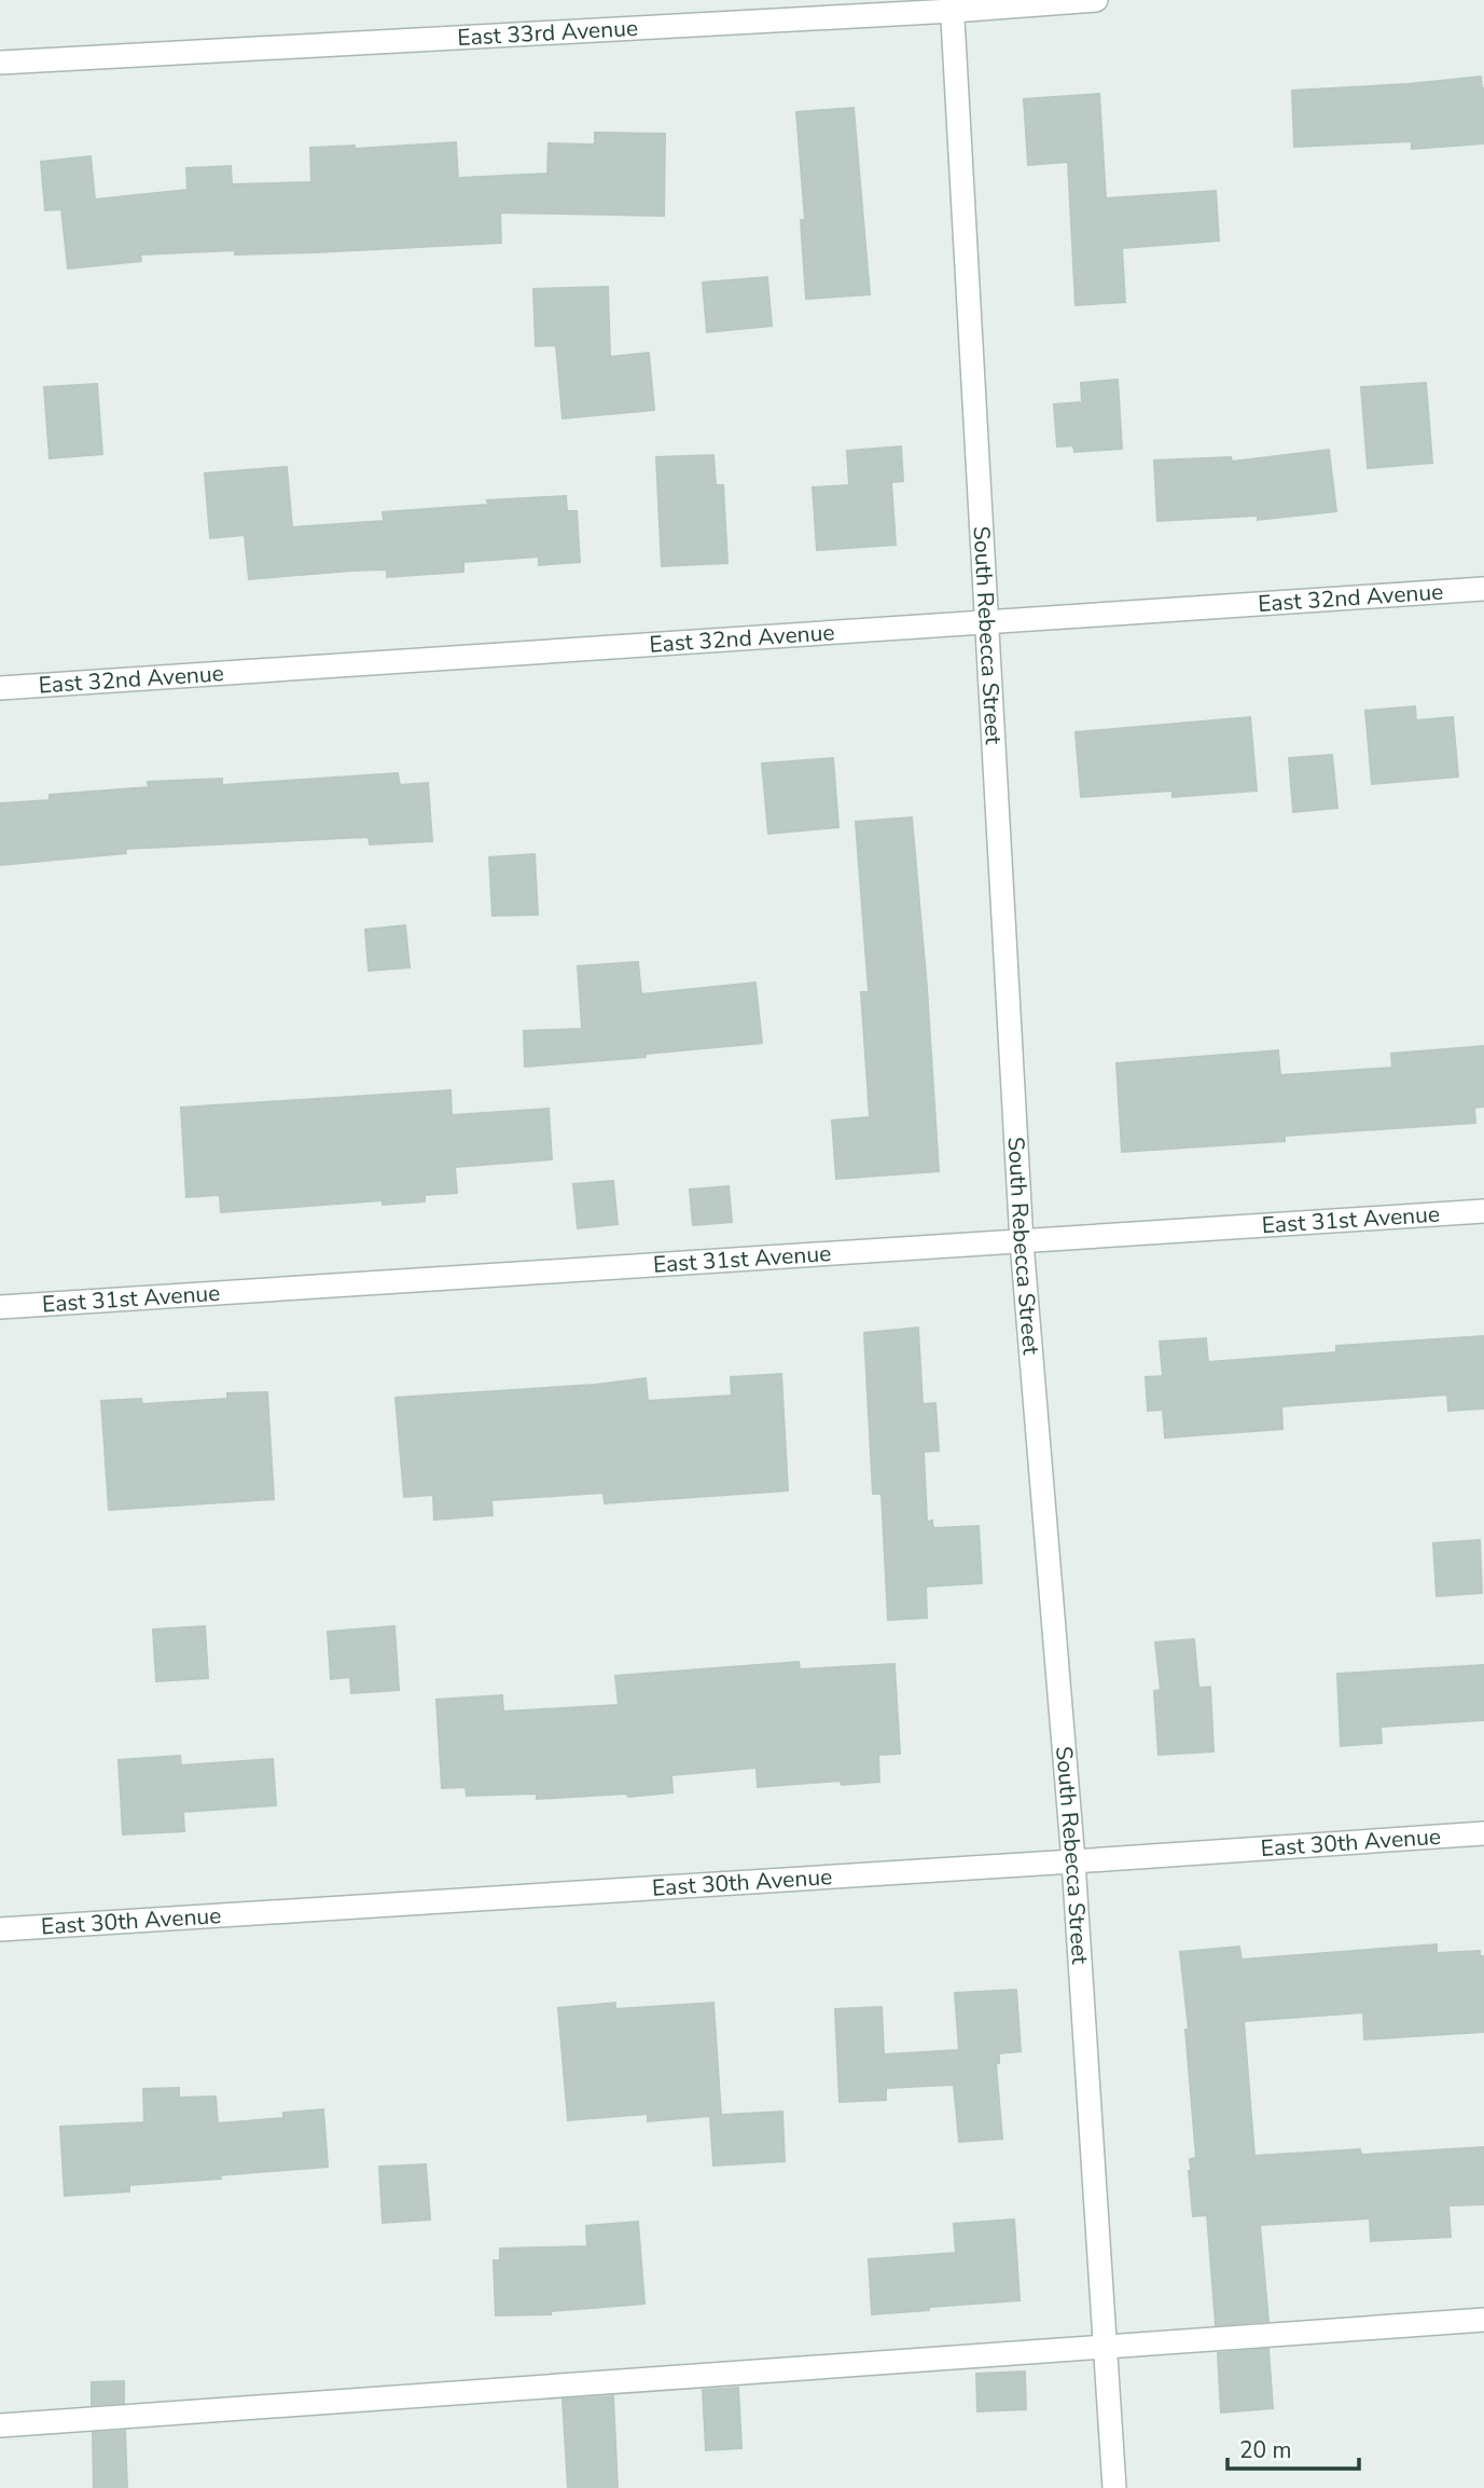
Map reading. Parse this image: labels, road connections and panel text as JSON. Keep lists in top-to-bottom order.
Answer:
{
  "streets": {
    "street": [
      "East 33rd Avenue",
      "East 32nd Avenue",
      "South Rebecca Street",
      "East 31st Avenue",
      "East 30th Avenue"
    ]
  },
  "crossings": [
    ["East 33rd Avenue", "South Rebecca Street"],
    ["East 32nd Avenue", "South Rebecca Street"],
    ["South Rebecca Street", "East 31st Avenue"],
    ["South Rebecca Street", "East 30th Avenue"]
  ],
  "scale_bar": "20 m"
}
